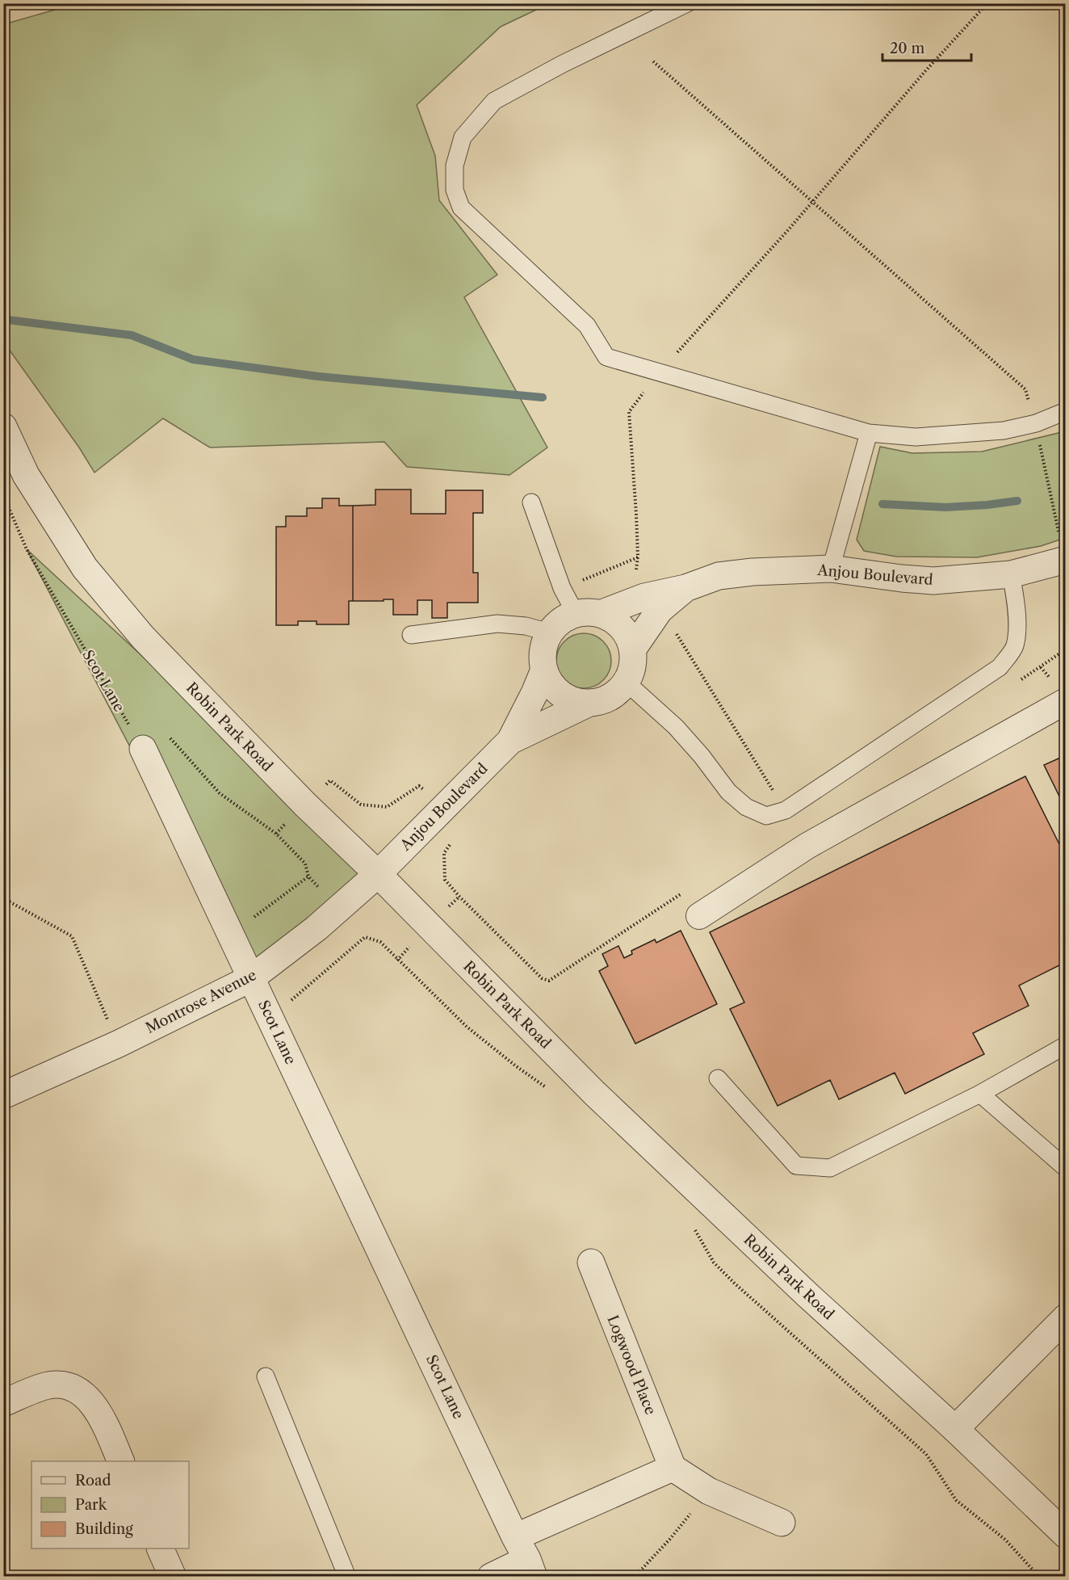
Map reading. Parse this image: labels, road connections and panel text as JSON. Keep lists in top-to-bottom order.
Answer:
{
  "streets": {
    "street": [
      "Anjou Boulevard",
      "Scot Lane",
      "Robin Park Road",
      "Montrose Avenue",
      "Logwood Place"
    ]
  },
  "crossings": [
    ["Anjou Boulevard", "Robin Park Road"],
    ["Anjou Boulevard", "Montrose Avenue"],
    ["Scot Lane", "Montrose Avenue"],
    ["Robin Park Road", "Montrose Avenue"]
  ],
  "legend": ["Road", "Park", "Building"],
  "scale_bar": "20 m"
}
